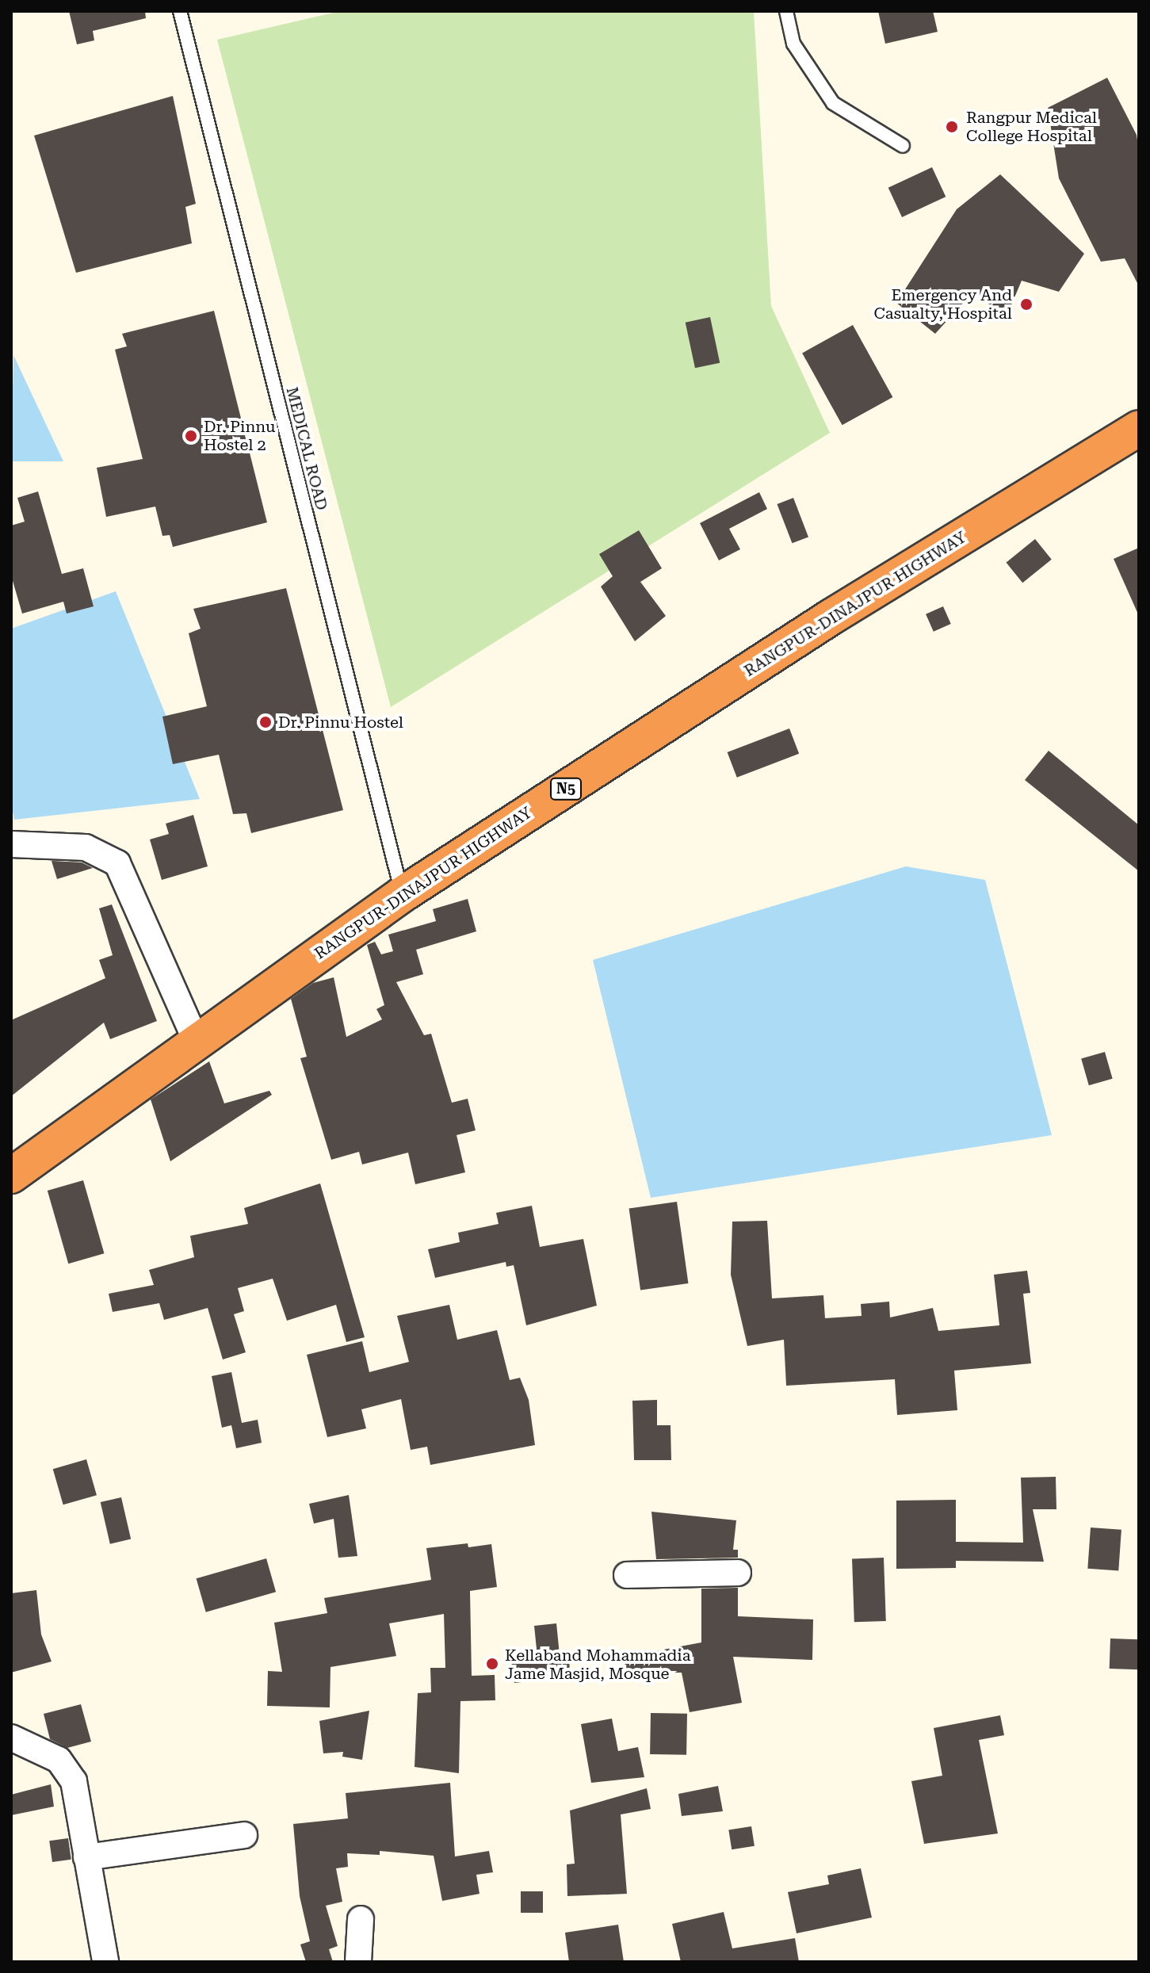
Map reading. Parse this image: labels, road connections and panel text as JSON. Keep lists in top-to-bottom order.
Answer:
{
  "streets": {
    "highway": ["RANGPUR-DINAJPUR HIGHWAY", "N5"],
    "lane": ["MEDICAL ROAD"]
  },
  "crossings": [
    ["MEDICAL ROAD", "RANGPUR-DINAJPUR HIGHWAY"]
  ],
  "places": [
    "Rangpur Medical College Hospital",
    "Emergency And Casualty, Hospital",
    "Dr. Pinnu Hostel 2",
    "Dr. Pinnu Hostel",
    "Kellaband Mohammadia Jame Masjid, Mosque"
  ]
}
